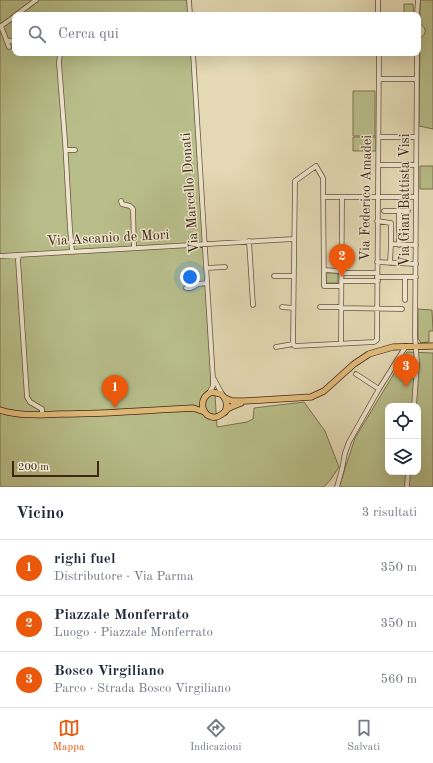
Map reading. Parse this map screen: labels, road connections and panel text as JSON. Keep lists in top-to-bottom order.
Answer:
{
  "streets": {
    "street": [
      "Via Marcello Donati",
      "Via Federico Amadei",
      "Via Gian Battista Visi",
      "Via Ascanio de Mori"
    ]
  },
  "crossings": [
    ["Via Marcello Donati", "Via Ascanio de Mori"]
  ],
  "scale_bar": "200 m",
  "page": {
    "search": "Cerca qui",
    "pins": ["2", "3", "1"],
    "scale": "200 m",
    "heading": ["Vicino", "3 risultati"],
    "list": [
      {
        "mark": "1",
        "name": "righi fuel",
        "note": "Distributore · Via Parma",
        "value": "350 m"
      },
      {
        "mark": "2",
        "name": "Piazzale Monferrato",
        "note": "Luogo · Piazzale Monferrato",
        "value": "350 m"
      },
      {
        "mark": "3",
        "name": "Bosco Virgiliano",
        "note": "Parco · Strada Bosco Virgiliano",
        "value": "560 m"
      }
    ],
    "nav": ["Mappa", "Indicazioni", "Salvati"]
  }
}
